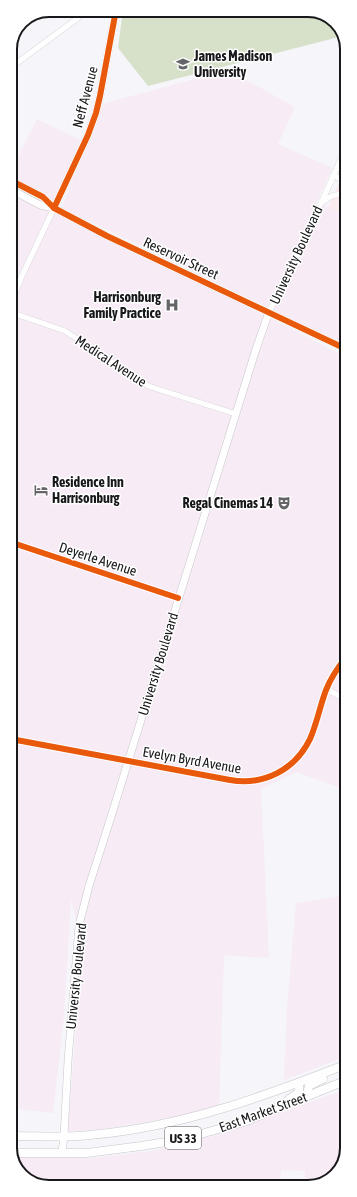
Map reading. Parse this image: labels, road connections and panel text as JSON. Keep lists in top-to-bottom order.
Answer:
{
  "streets": {
    "highway": ["East Market Street", "US 33"],
    "main road": ["Neff Avenue", "University Boulevard", "Reservoir Street"],
    "street": ["Medical Avenue", "Deyerle Avenue", "Evelyn Byrd Avenue"]
  },
  "crossings": [
    ["Neff Avenue", "Reservoir Street"],
    ["University Boulevard", "Reservoir Street"],
    ["University Boulevard", "Medical Avenue"],
    ["University Boulevard", "Deyerle Avenue"],
    ["University Boulevard", "Evelyn Byrd Avenue"],
    ["University Boulevard", "East Market Street"]
  ],
  "places": {
    "school or university": ["James Madison University"],
    "hospital": ["Harrisonburg Family Practice"],
    "hotel": ["Residence Inn Harrisonburg"],
    "theatre": ["Regal Cinemas 14"]
  }
}
